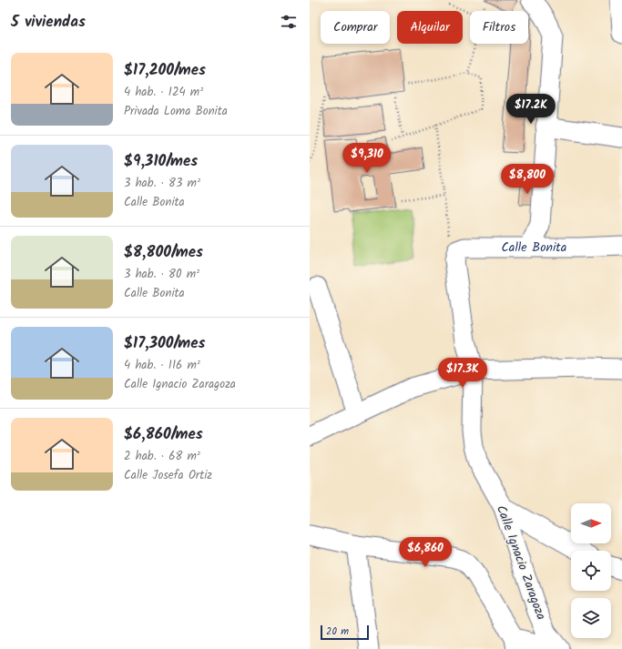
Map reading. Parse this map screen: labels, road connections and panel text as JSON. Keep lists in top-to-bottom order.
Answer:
{
  "streets": {
    "street": ["Calle Bonita", "Calle Ignacio Zaragoza"]
  },
  "crossings": [
    ["Calle Bonita", "Calle Ignacio Zaragoza"]
  ],
  "scale_bar": "20 m",
  "north": "right",
  "page": {
    "heading": "5 viviendas",
    "chip": ["Comprar", "Alquilar", "Filtros"],
    "list": [
      {
        "name": "$17,200/mes",
        "note": "4 hab. · 124 m² · Privada Loma Bonita"
      },
      {
        "name": "$9,310/mes",
        "note": "3 hab. · 83 m² · Calle Bonita"
      },
      {
        "name": "$8,800/mes",
        "note": "3 hab. · 80 m² · Calle Bonita"
      },
      {
        "name": "$17,300/mes",
        "note": "4 hab. · 116 m² · Calle Ignacio Zaragoza"
      },
      {
        "name": "$6,860/mes",
        "note": "2 hab. · 68 m² · Calle Josefa Ortiz"
      }
    ],
    "price": [
      "$17.2K",
      "$9,310",
      "$8,800",
      "$17.3K",
      "$6,860"
    ],
    "scale": "20 m"
  }
}
